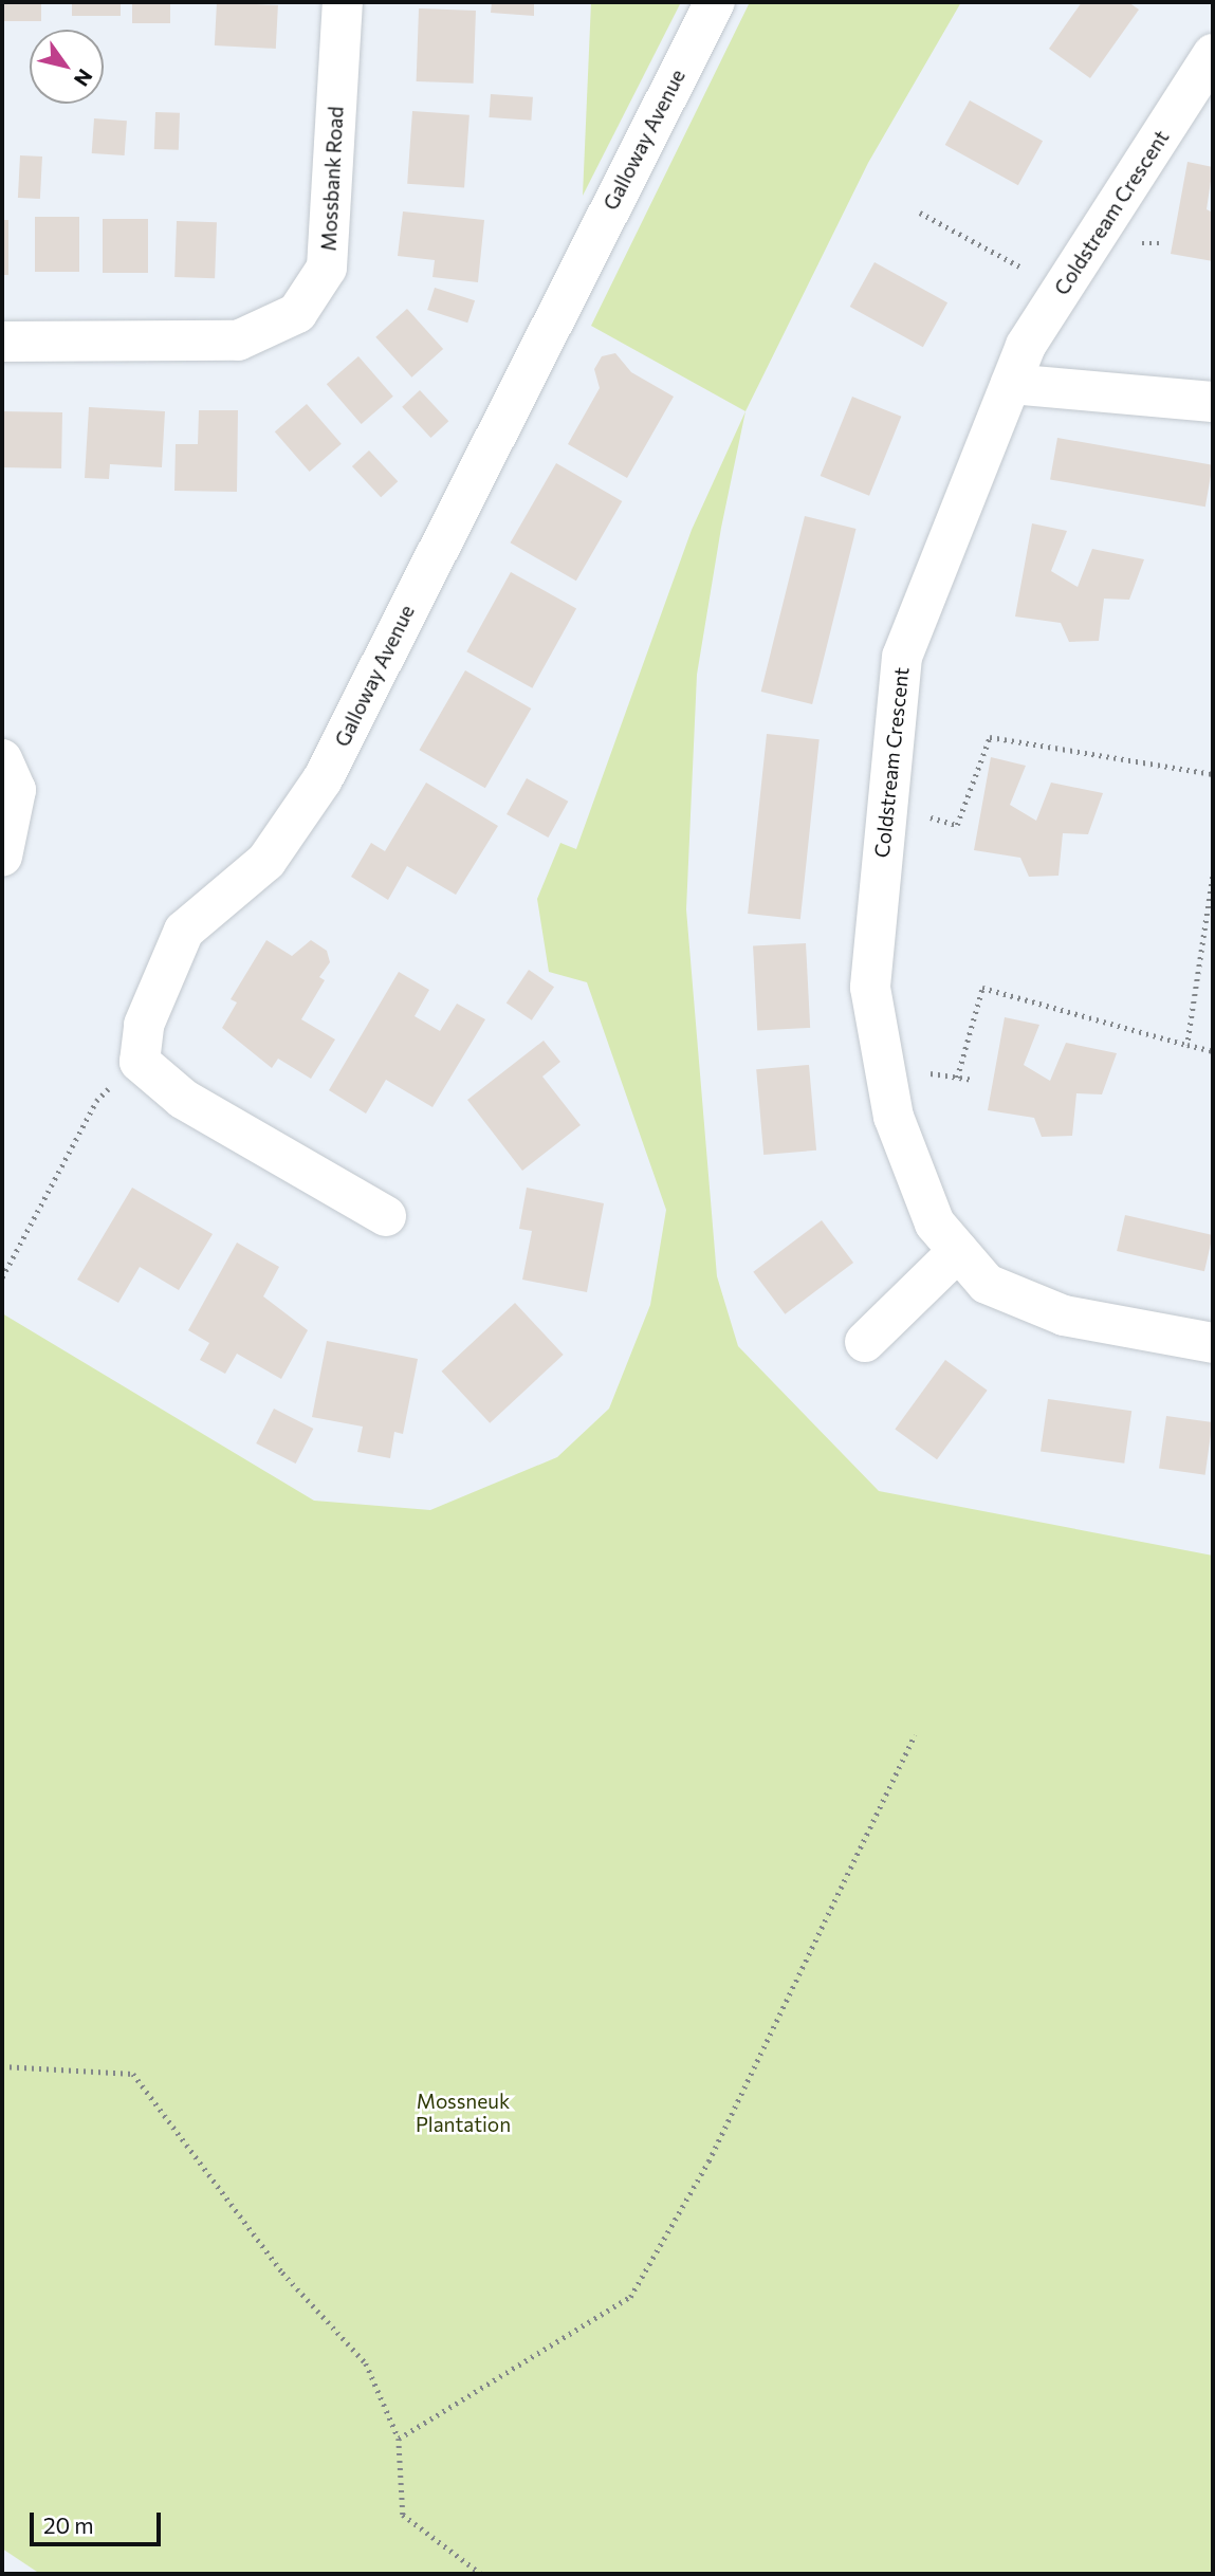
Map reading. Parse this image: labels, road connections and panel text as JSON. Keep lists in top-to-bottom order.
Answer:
{
  "streets": {
    "street": ["Galloway Avenue", "Mossbank Road", "Coldstream Crescent"]
  },
  "parks": ["Mossneuk Plantation"],
  "scale_bar": "20 m",
  "north": "bottom right"
}
